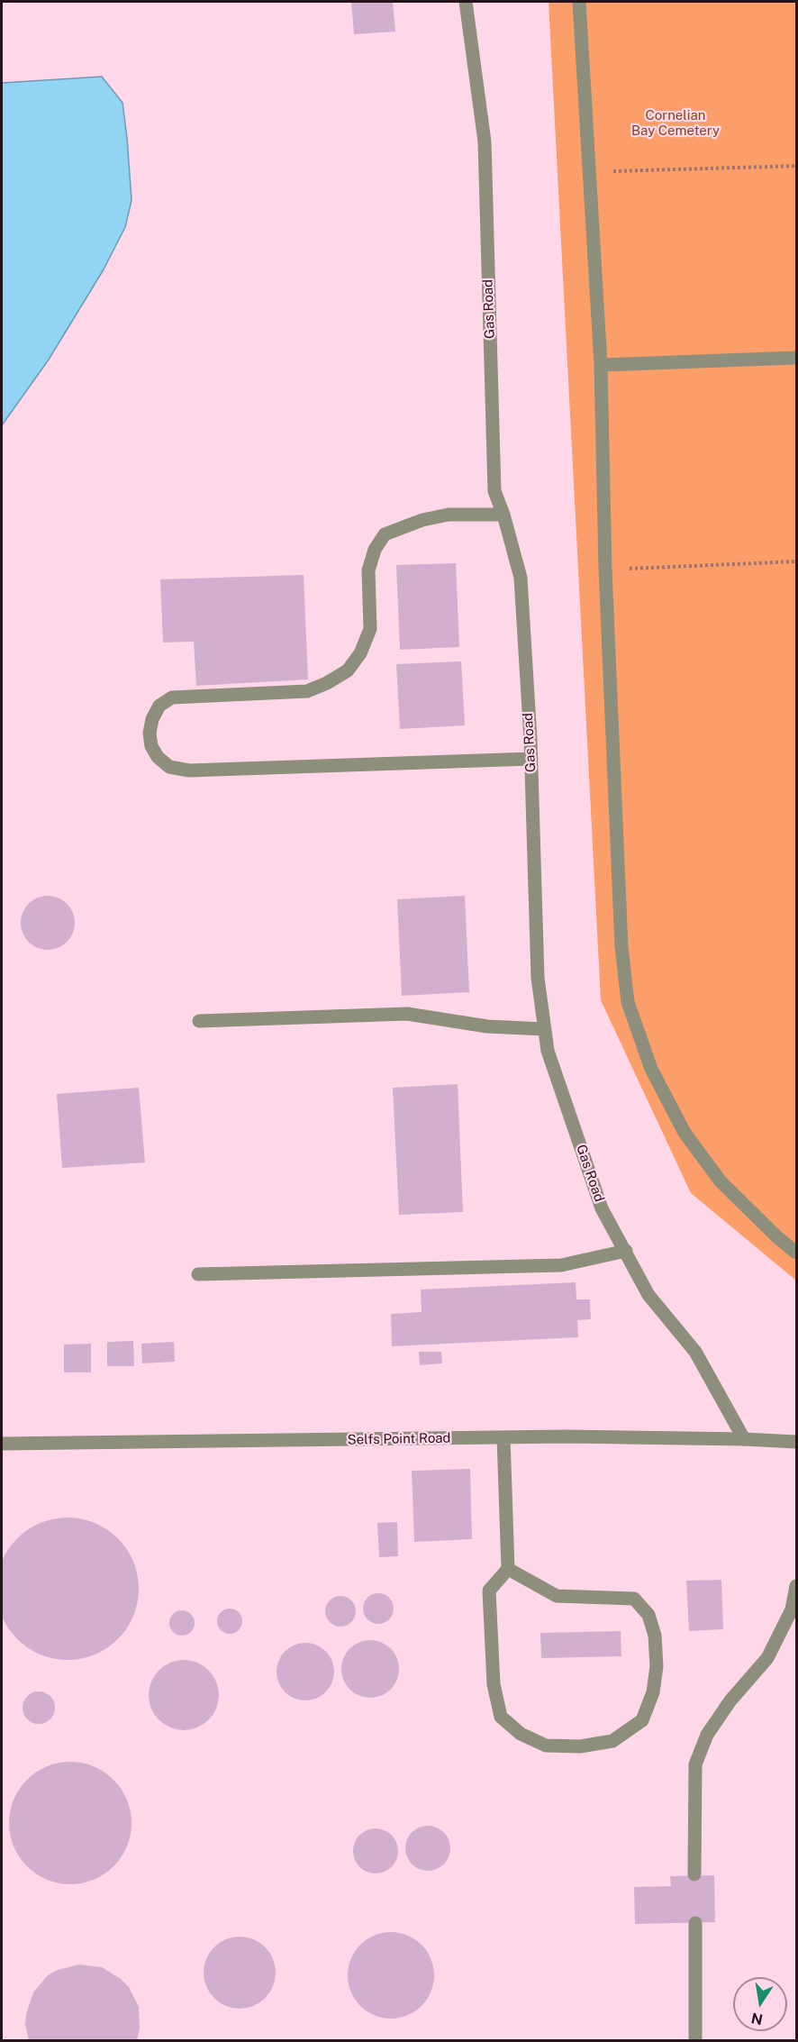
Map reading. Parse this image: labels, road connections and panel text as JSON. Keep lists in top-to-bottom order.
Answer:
{
  "streets": {
    "street": ["Gas Road", "Selfs Point Road"]
  },
  "crossings": [
    ["Gas Road", "Selfs Point Road"]
  ],
  "parks": ["Cornelian Bay Cemetery"],
  "north": "bottom"
}
